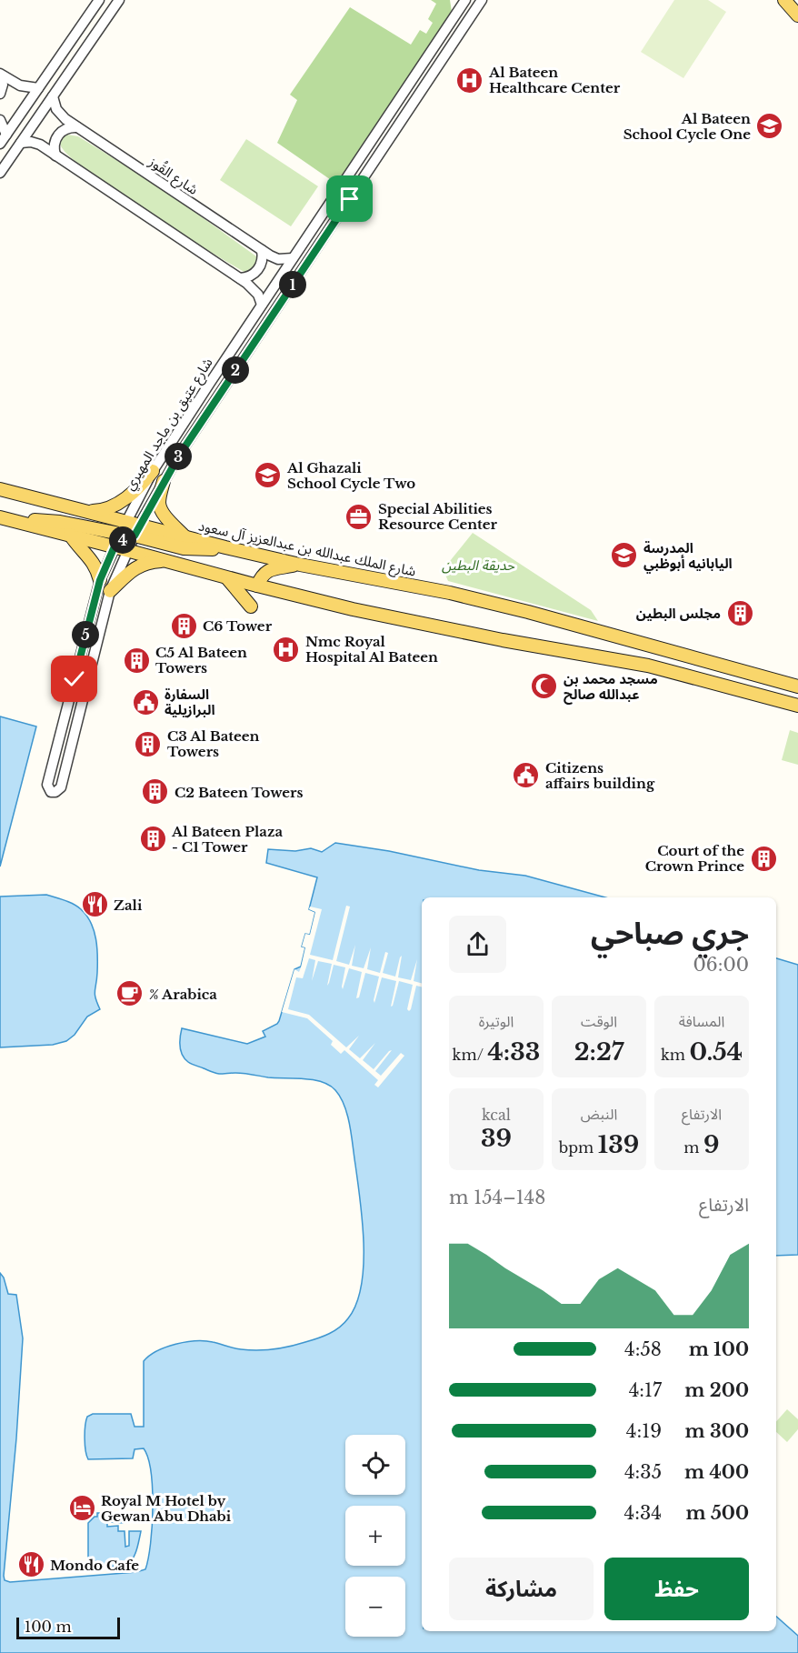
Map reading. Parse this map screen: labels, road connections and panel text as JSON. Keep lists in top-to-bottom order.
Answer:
{
  "streets": {
    "main road": ["شارع الملك عبدالله بن عبدالعزيز آل سعود"],
    "street": ["شارع القُوز", "شارع عتيق بن ماجد المهيري"]
  },
  "crossings": [
    ["شارع القُوز", "شارع عتيق بن ماجد المهيري"],
    ["شارع عتيق بن ماجد المهيري", "شارع الملك عبدالله بن عبدالعزيز آل سعود"]
  ],
  "parks": ["حديقة البطين"],
  "places": {
    "hospital": ["Al Bateen Healthcare Center", "Nmc Royal Hospital Al Bateen"],
    "school or university": ["Al Bateen School Cycle One", "Al Ghazali School Cycle Two", "المدرسة اليابانيه أبوظبي"],
    "office": ["Special Abilities Resource Center"],
    "building": [
      "مجلس البطين",
      "C6 Tower",
      "C5 Al Bateen Towers",
      "C3 Al Bateen Towers",
      "C2 Bateen Towers",
      "Al Bateen Plaza - C1 Tower",
      "Court of the Crown Prince"
    ],
    "mosque": ["مسجد محمد بن عبدالله صالح"],
    "public building": ["السفارة البرازيلية", "Citizens affairs building"],
    "restaurant": ["Zali", "Mondo Cafe"],
    "cafe": ["% Arabica"],
    "hotel": ["Royal M Hotel by Gewan Abu Dhabi"]
  },
  "scale_bar": "100 m",
  "page": {
    "pins": [
      "1",
      "2",
      "3",
      "4",
      "5"
    ],
    "heading": ["جري صباحي", "06:00"],
    "stats": [
      ["المسافة", "0.54 km"],
      ["الوقت", "2:27"],
      ["الوتيرة", "4:33 /km"],
      ["الارتفاع", "9 m"],
      ["النبض", "139 bpm"],
      ["kcal", "39"]
    ],
    "chart": ["الارتفاع", "148–154 m"],
    "list": [
      {
        "name": "100 m",
        "note": "4:58"
      },
      {
        "name": "200 m",
        "note": "4:17"
      },
      {
        "name": "300 m",
        "note": "4:19"
      },
      {
        "name": "400 m",
        "note": "4:35"
      },
      {
        "name": "500 m",
        "note": "4:34"
      }
    ],
    "map_buttons": ["+", "−"],
    "buttons": ["حفظ", "مشاركة"],
    "scale": "100 m"
  }
}
